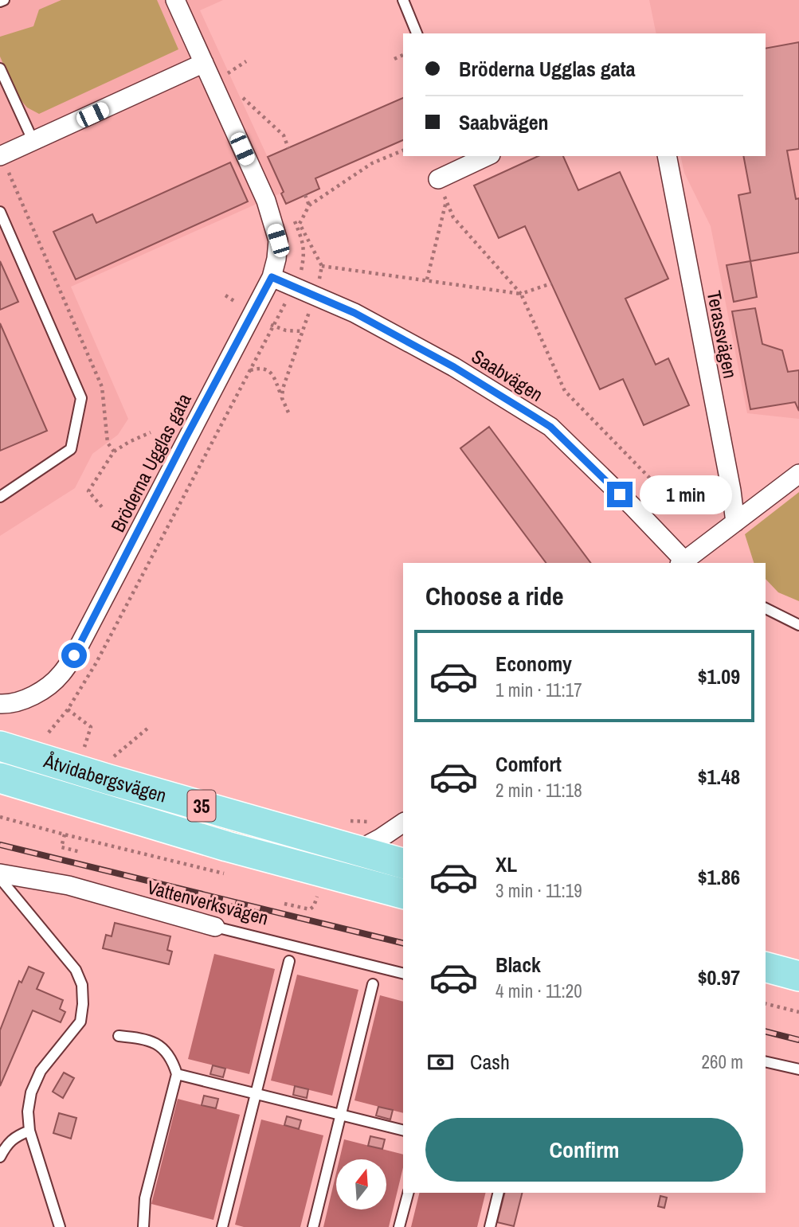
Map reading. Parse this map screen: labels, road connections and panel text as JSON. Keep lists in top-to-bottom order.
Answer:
{
  "streets": {
    "main road": ["Åtvidabergsvägen", "35"],
    "street": [
      "Terassvägen",
      "Saabvägen",
      "Bröderna Ugglas gata",
      "Vattenverksvägen"
    ]
  },
  "crossings": [
    ["Saabvägen", "Bröderna Ugglas gata"]
  ],
  "north": "top",
  "page": {
    "banner": ["Bröderna Ugglas gata", "Saabvägen"],
    "bubble": "1 min",
    "heading": "Choose a ride",
    "list": [
      {
        "name": "Economy",
        "note": "1 min · 11:17",
        "value": "$1.09"
      },
      {
        "name": "Comfort",
        "note": "2 min · 11:18",
        "value": "$1.48"
      },
      {
        "name": "XL",
        "note": "3 min · 11:19",
        "value": "$1.86"
      },
      {
        "name": "Black",
        "note": "4 min · 11:20",
        "value": "$0.97"
      }
    ],
    "pay": ["Cash", "260 m"],
    "buttons": "Confirm"
  }
}
